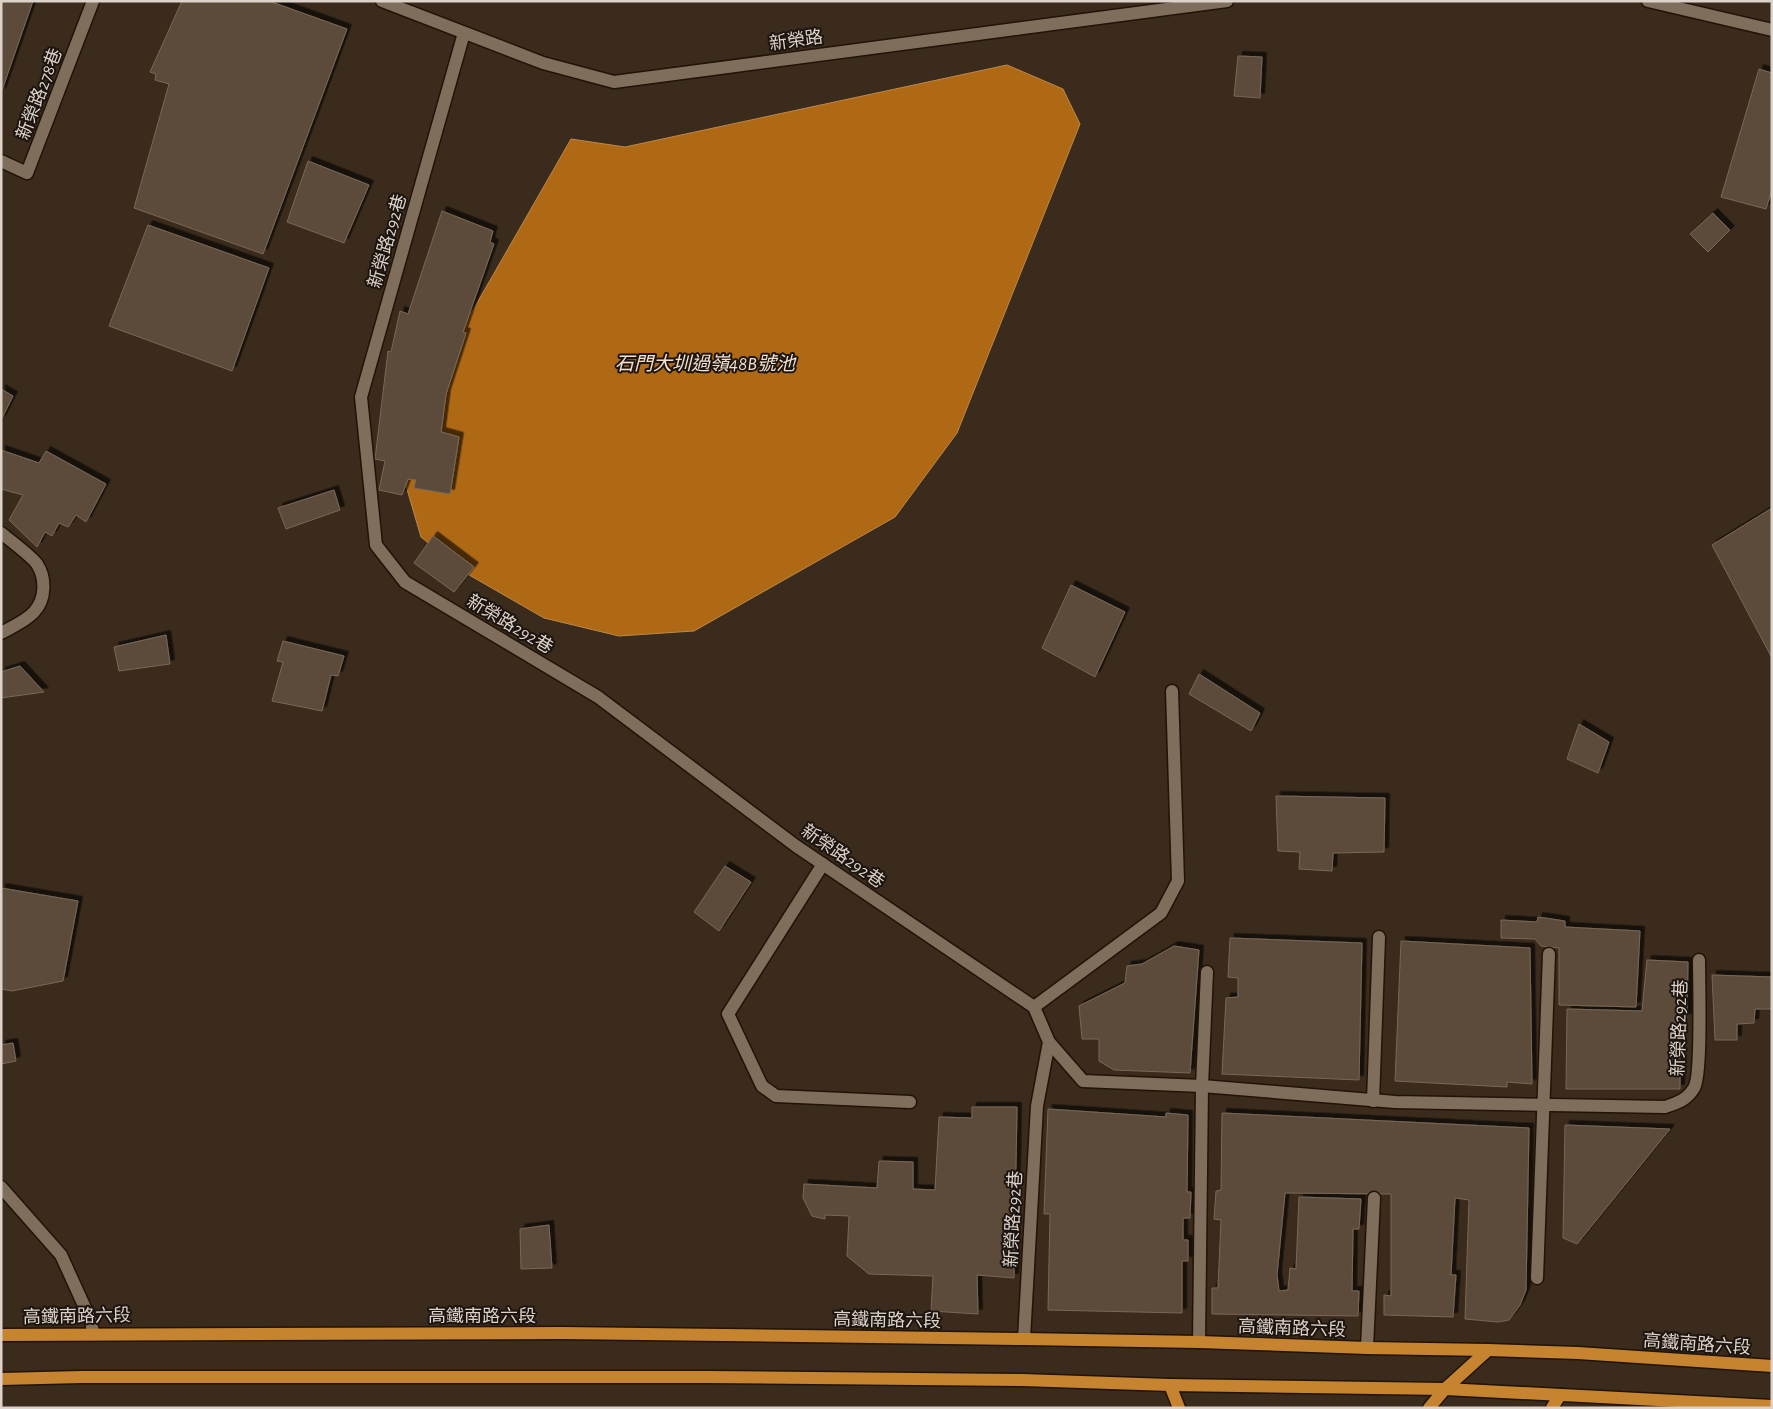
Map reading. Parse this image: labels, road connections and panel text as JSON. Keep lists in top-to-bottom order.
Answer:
{
  "streets": {
    "main road": ["高鐵南路六段"],
    "street": ["新榮路", "新榮路278巷", "新榮路292巷"]
  },
  "crossings": [
    ["新榮路", "新榮路292巷"],
    ["新榮路292巷", "高鐵南路六段"]
  ],
  "water": ["石門大圳過嶺48B號池"]
}
